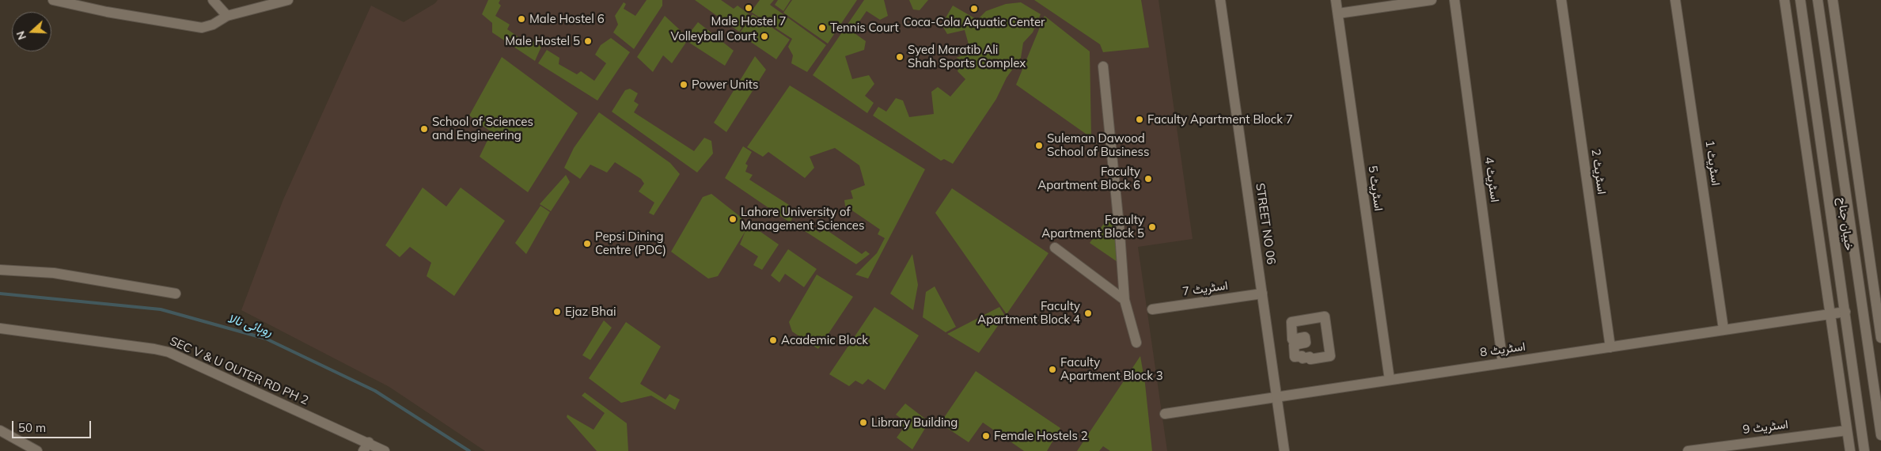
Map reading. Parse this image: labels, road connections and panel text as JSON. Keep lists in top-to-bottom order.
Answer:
{
  "streets": {
    "street": [
      "اسٹریٹ 1",
      "اسٹریٹ 2",
      "اسٹریٹ 4",
      "اسٹریٹ 5",
      "STREET NO 06",
      "خیبان جناح",
      "اسٹریٹ 7",
      "اسٹریٹ 8",
      "SEC V & U OUTER RD PH 2",
      "اسٹریٹ 9"
    ]
  },
  "crossings": [
    ["اسٹریٹ 1", "اسٹریٹ 8"],
    ["اسٹریٹ 2", "اسٹریٹ 8"],
    ["اسٹریٹ 4", "اسٹریٹ 8"],
    ["اسٹریٹ 5", "اسٹریٹ 8"],
    ["STREET NO 06", "اسٹریٹ 7"],
    ["STREET NO 06", "اسٹریٹ 8"],
    ["خیبان جناح", "اسٹریٹ 8"]
  ],
  "water": ["روہائی نالا"],
  "places": [
    "Male Hostel 7",
    "Coca-Cola Aquatic Center",
    "Male Hostel 6",
    "Tennis Court",
    "Volleyball Court",
    "Male Hostel 5",
    "Syed Maratib Ali Shah Sports Complex",
    "Power Units",
    "Faculty Apartment Block 7",
    "School of Sciences and Engineering",
    "Suleman Dawood School of Business",
    "Faculty Apartment Block 6",
    "Lahore University of Management Sciences",
    "Faculty Apartment Block 5",
    "Pepsi Dining Centre (PDC)",
    "Ejaz Bhai",
    "Faculty Apartment Block 4",
    "Academic Block",
    "Faculty Apartment Block 3",
    "Library Building",
    "Female Hostels 2"
  ],
  "scale_bar": "50 m",
  "north": "left"
}
